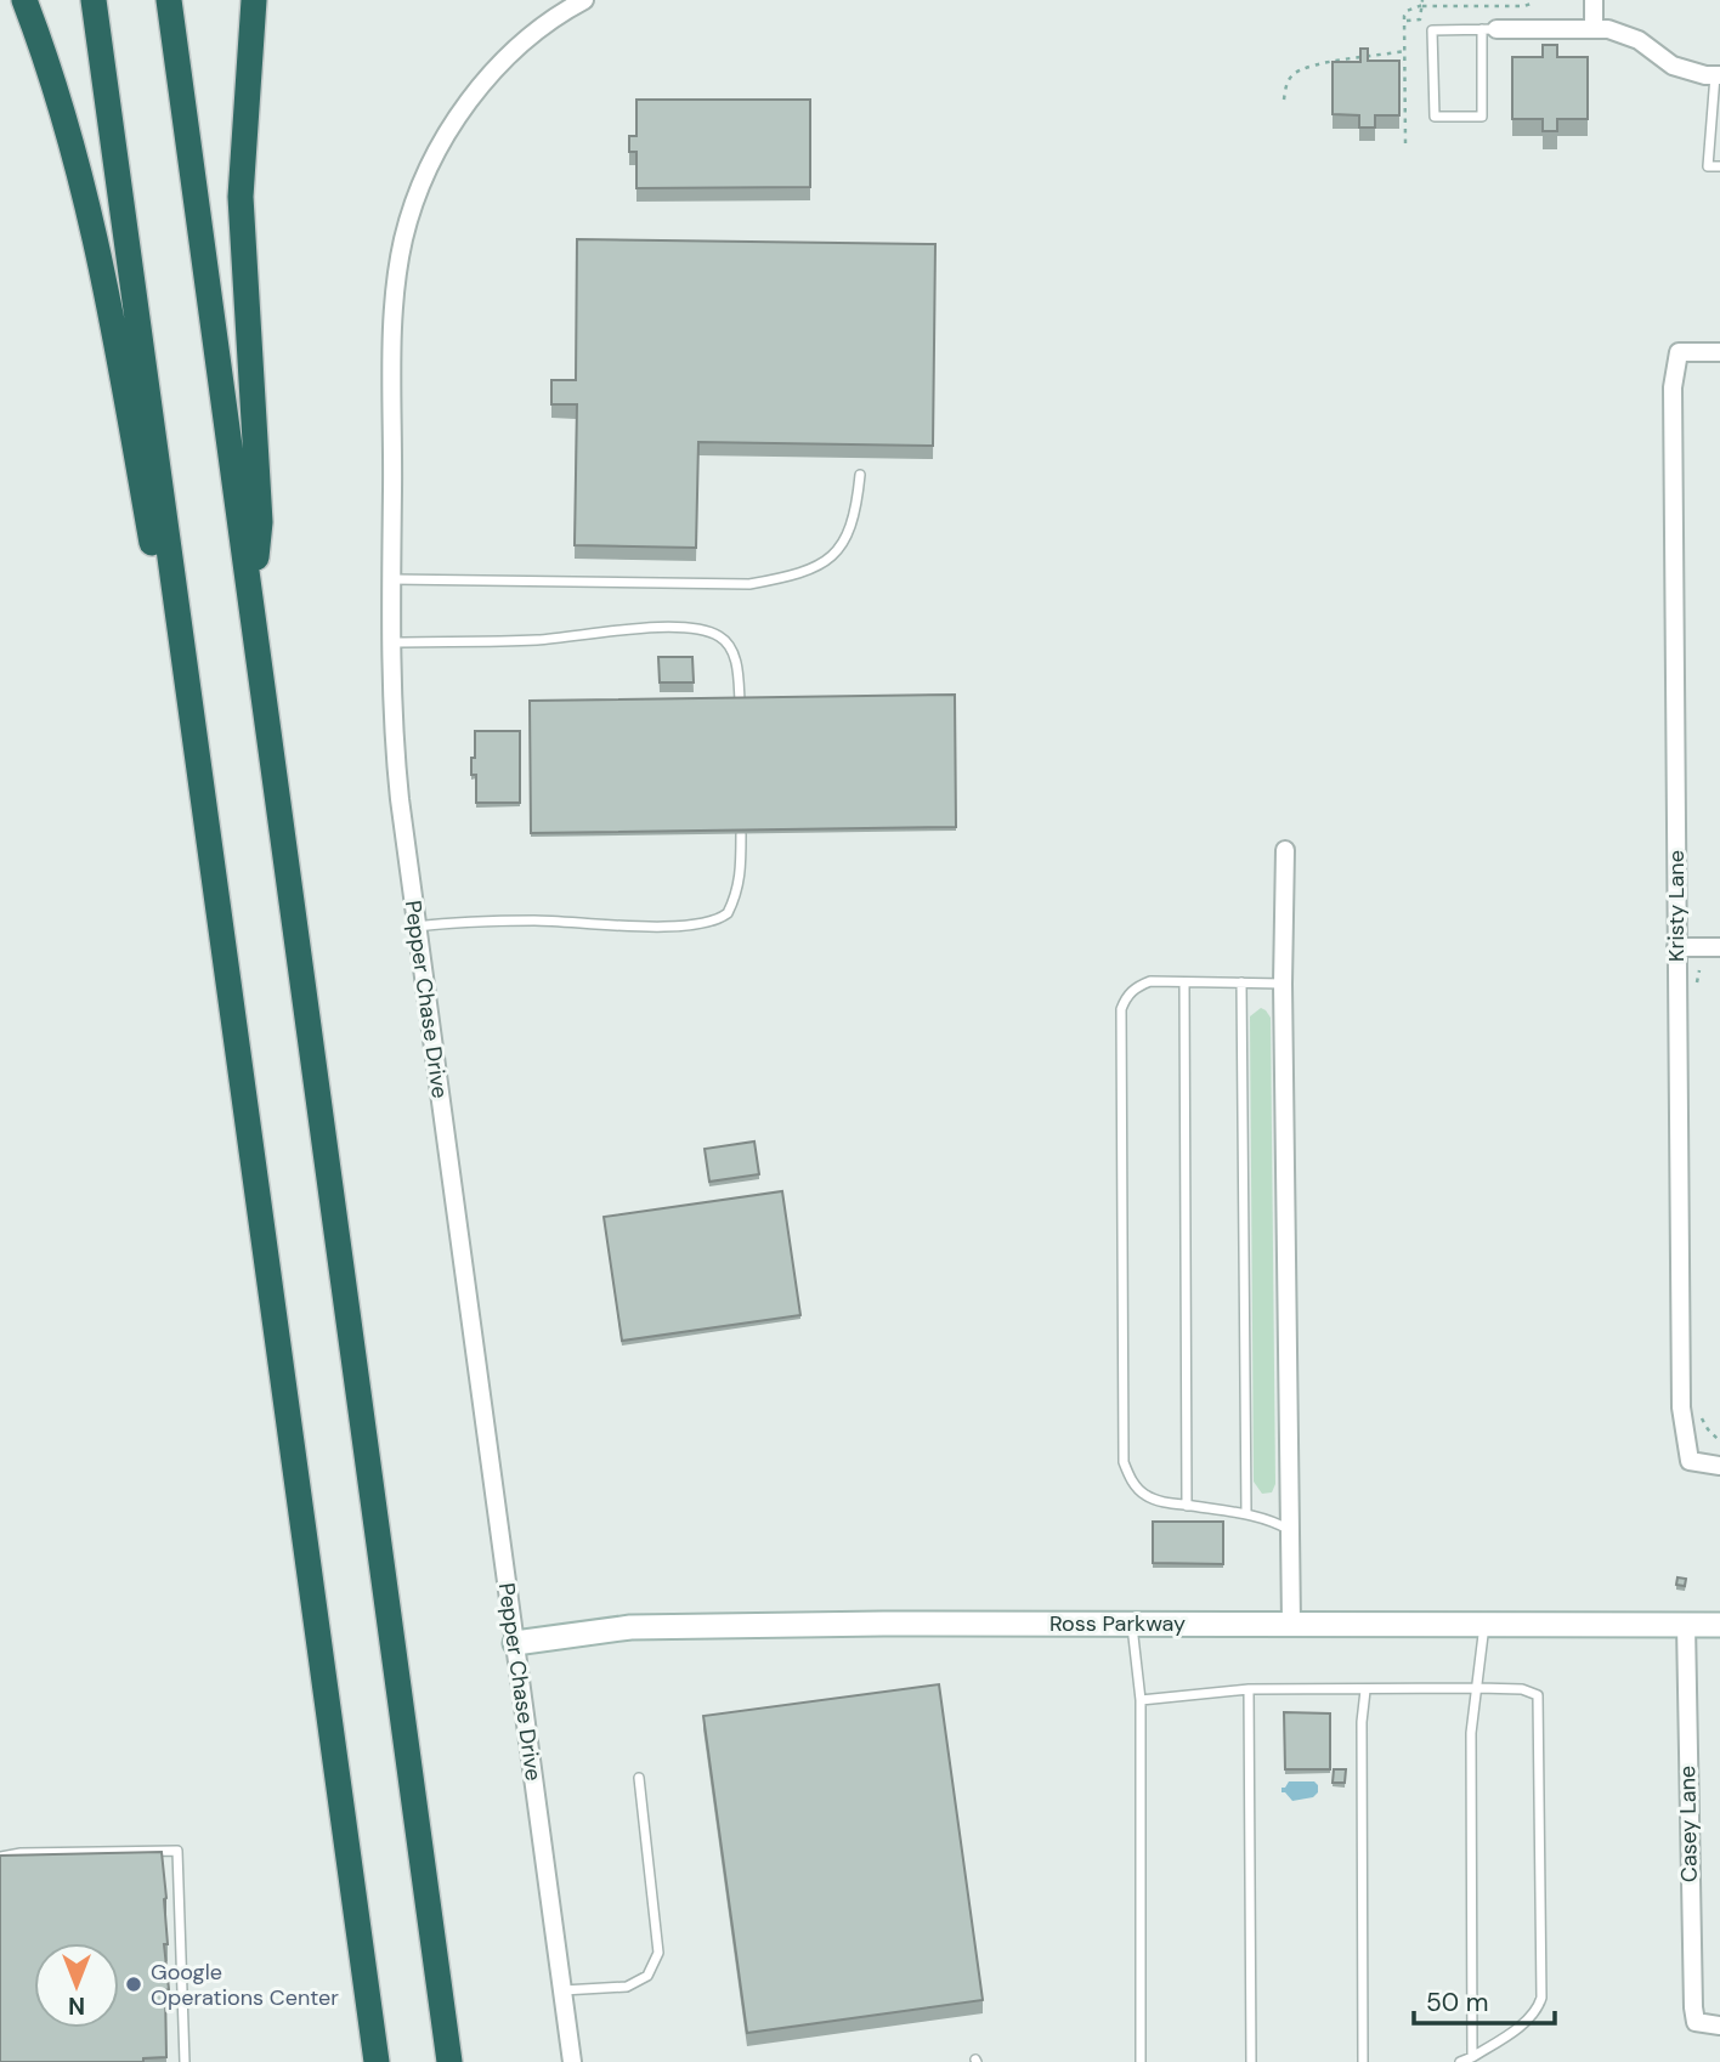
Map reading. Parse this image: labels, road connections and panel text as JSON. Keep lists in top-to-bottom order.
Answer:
{
  "streets": {
    "street": [
      "Kristy Lane",
      "Pepper Chase Drive",
      "Ross Parkway",
      "Casey Lane"
    ]
  },
  "crossings": [
    ["Pepper Chase Drive", "Ross Parkway"],
    ["Ross Parkway", "Casey Lane"]
  ],
  "places": ["Google Operations Center"],
  "scale_bar": "50 m",
  "north": "bottom"
}
